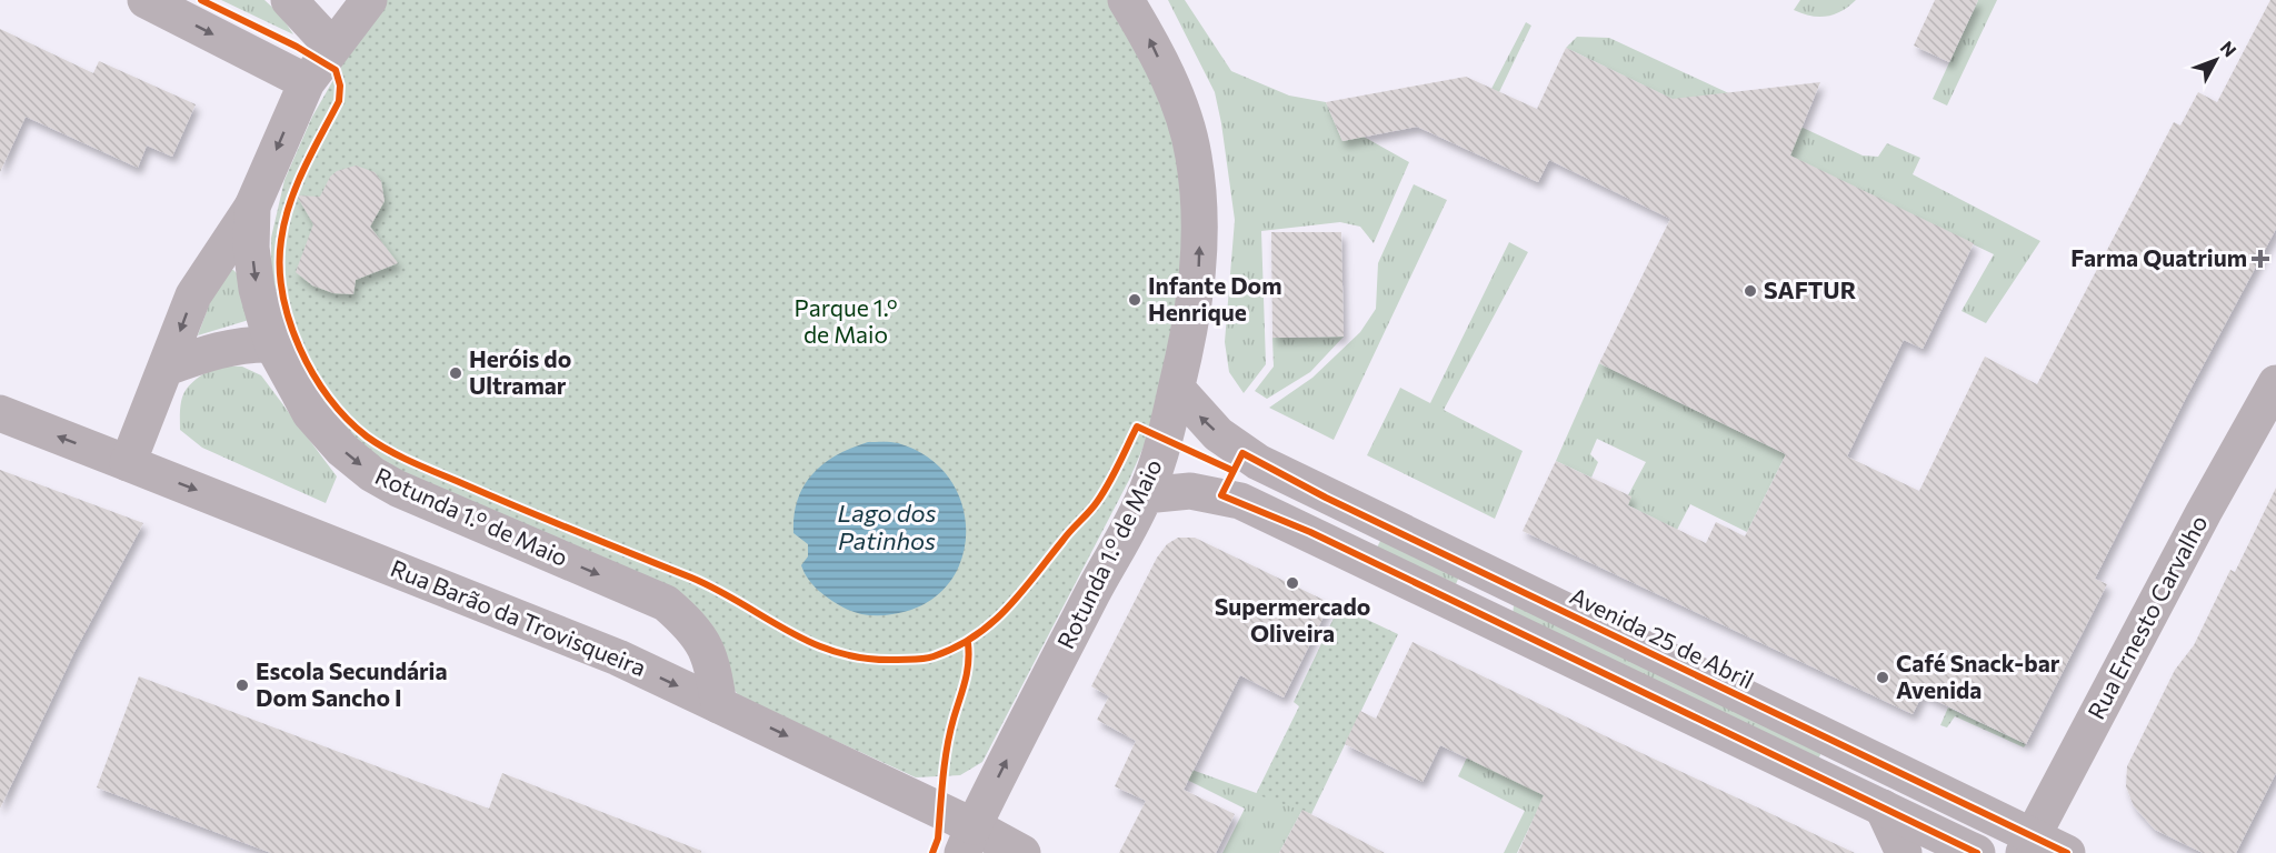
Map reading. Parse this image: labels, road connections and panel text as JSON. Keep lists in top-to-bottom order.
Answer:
{
  "streets": {
    "main road": [
      "Rotunda 1.º de Maio",
      "Rua Ernesto Carvalho",
      "Rua Barão da Trovisqueira",
      "Avenida 25 de Abril"
    ]
  },
  "crossings": [
    ["Rotunda 1.º de Maio", "Rua Barão da Trovisqueira"],
    ["Rotunda 1.º de Maio", "Avenida 25 de Abril"],
    ["Rua Ernesto Carvalho", "Avenida 25 de Abril"]
  ],
  "water": ["Lago dos Patinhos"],
  "parks": ["Parque 1.º de Maio"],
  "places": {
    "health": ["Farma Quatrium"],
    "other": [
      "SAFTUR",
      "Infante Dom Henrique",
      "Heróis do Ultramar",
      "Supermercado Oliveira",
      "Café Snack-bar Avenida",
      "Escola Secundária Dom Sancho I"
    ]
  },
  "north": "top right"
}
